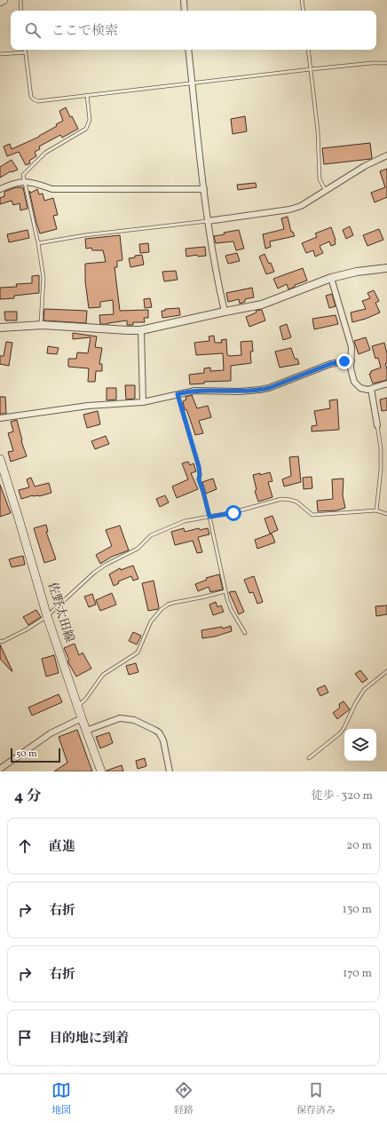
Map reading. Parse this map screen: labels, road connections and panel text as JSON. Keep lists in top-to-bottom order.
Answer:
{
  "streets": {
    "main road": ["佐野太田線"]
  },
  "scale_bar": "50 m",
  "page": {
    "search": "ここで検索",
    "scale": "50 m",
    "heading": ["4 分", "徒歩 · 320 m"],
    "list": [
      ["直進", "20 m"],
      ["右折", "130 m"],
      ["右折", "170 m"],
      "目的地に到着"
    ],
    "nav": ["地図", "経路", "保存済み"]
  }
}
